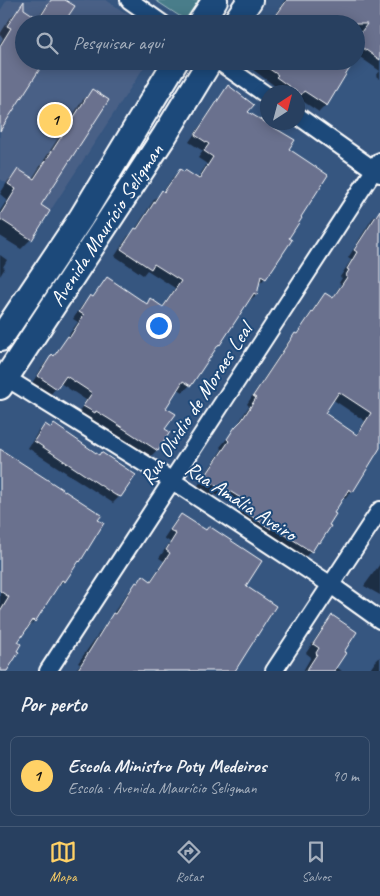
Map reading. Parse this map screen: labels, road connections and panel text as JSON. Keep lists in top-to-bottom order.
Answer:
{
  "streets": {
    "main road": ["Avenida Maurício Seligman"],
    "street": ["Rua Olvidio de Moraes Leal", "Rua Amália Aveiro"]
  },
  "crossings": [
    ["Avenida Maurício Seligman", "Rua Amália Aveiro"],
    ["Rua Olvidio de Moraes Leal", "Rua Amália Aveiro"]
  ],
  "north": "top right",
  "page": {
    "search": "Pesquisar aqui",
    "pins": "1",
    "heading": "Por perto",
    "list": [
      {
        "mark": "1",
        "name": "Escola Ministro Poty Medeiros",
        "note": "Escola · Avenida Maurício Seligman",
        "value": "90 m"
      }
    ],
    "nav": ["Mapa", "Rotas", "Salvos"]
  }
}
